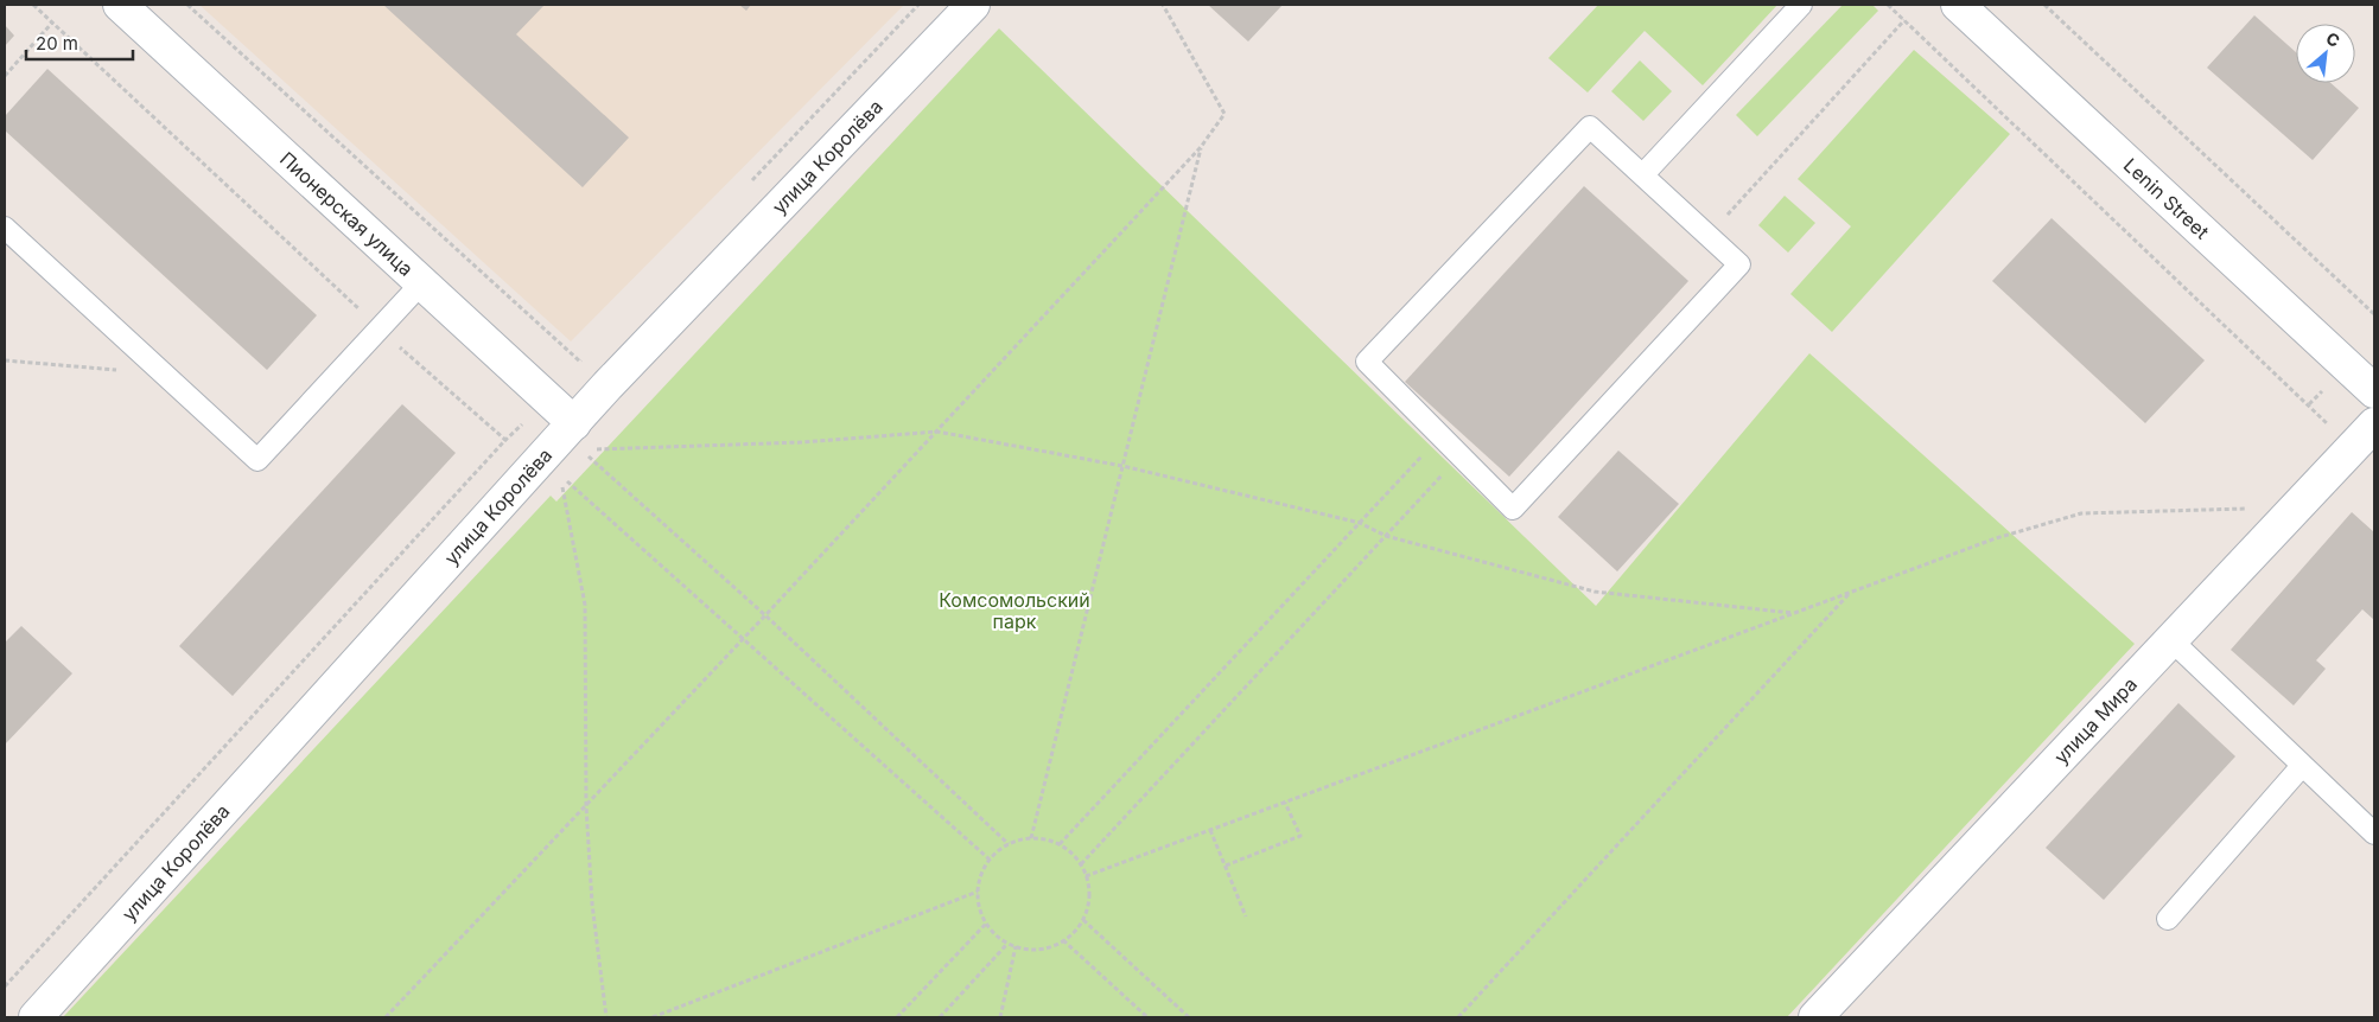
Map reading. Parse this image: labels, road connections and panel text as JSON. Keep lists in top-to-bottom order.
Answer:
{
  "streets": {
    "street": [
      "улица Королёва",
      "Lenin Street",
      "Пионерская улица",
      "улица Мира"
    ]
  },
  "crossings": [
    ["улица Королёва", "Пионерская улица"]
  ],
  "parks": ["Комсомольский парк"],
  "scale_bar": "20 m",
  "north": "top right"
}
